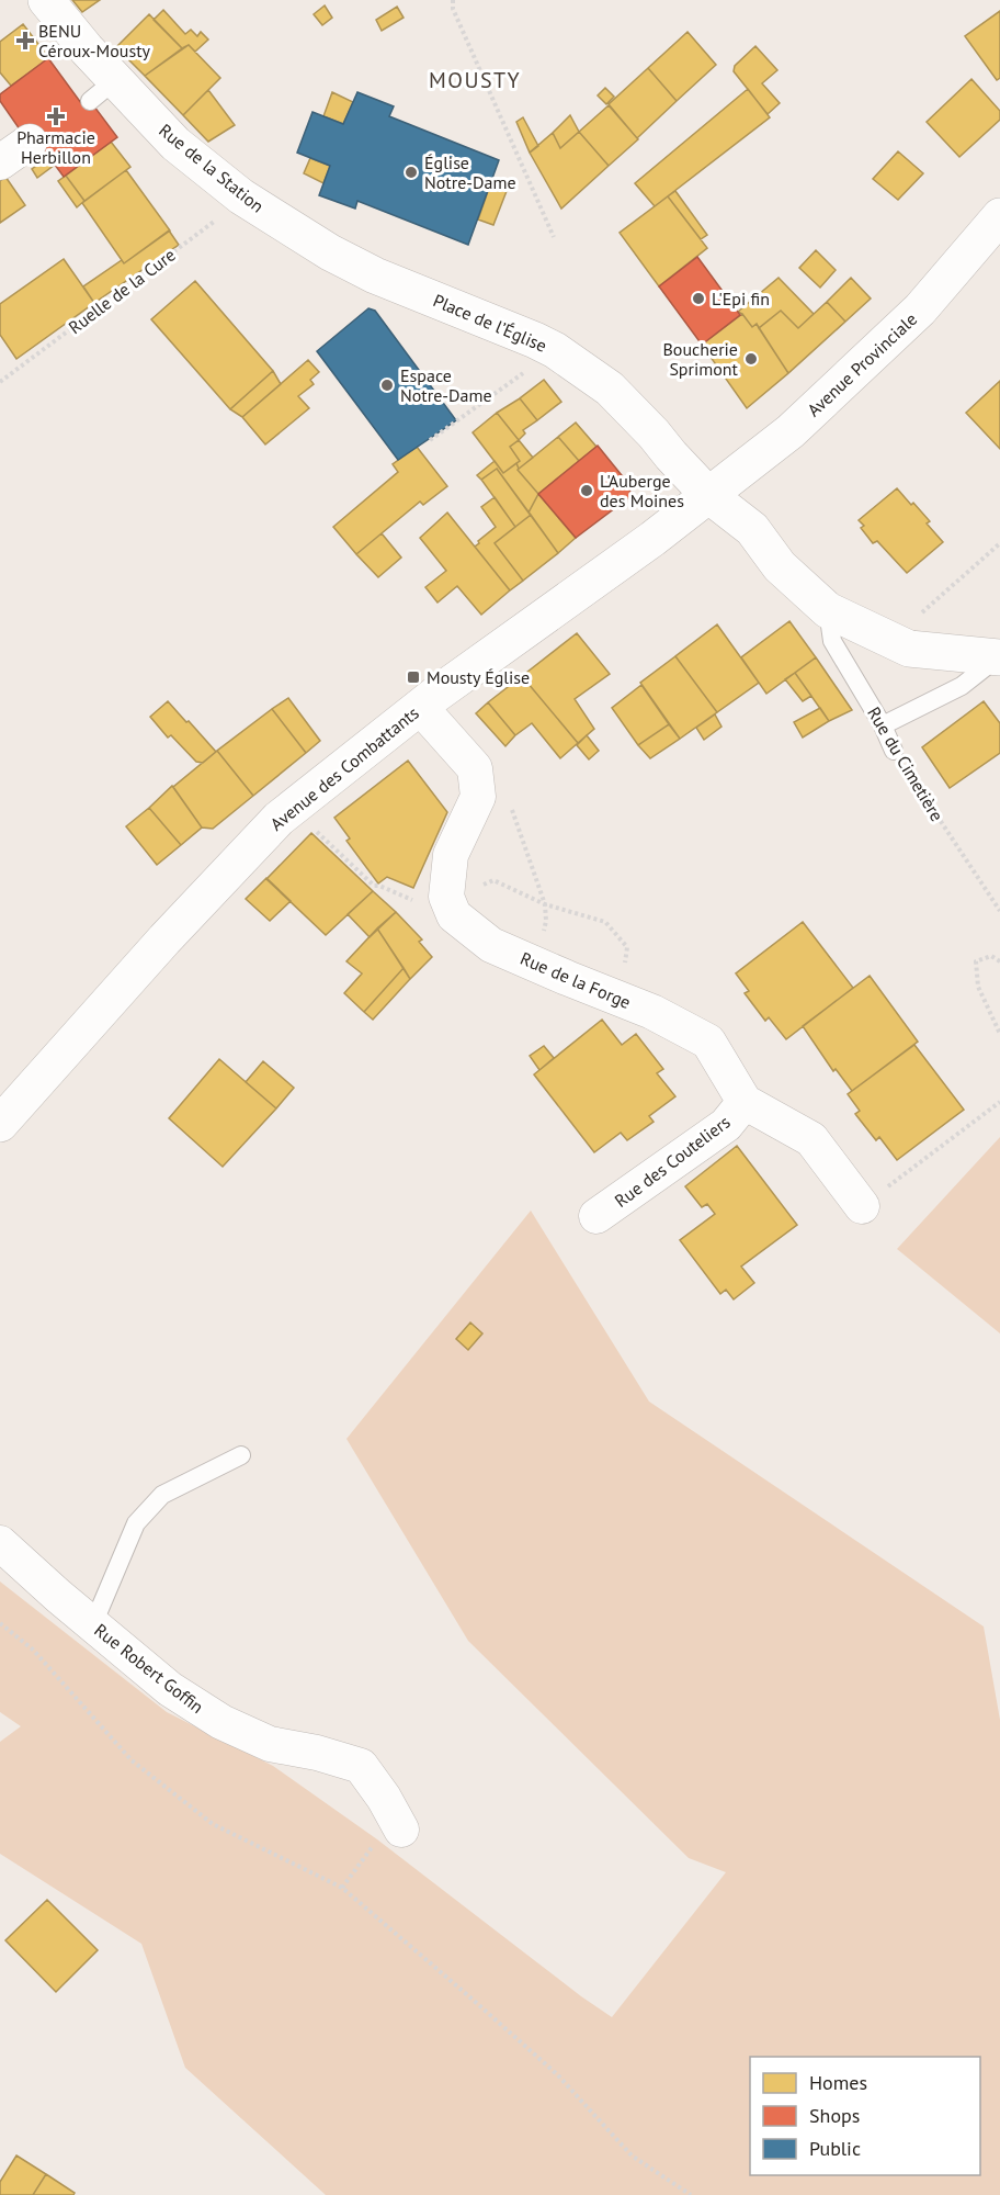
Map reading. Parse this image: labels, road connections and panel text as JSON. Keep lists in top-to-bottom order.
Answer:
{
  "streets": {
    "main road": [
      "Rue de la Station",
      "Place de l’Église",
      "Avenue Provinciale",
      "Avenue des Combattants"
    ],
    "street": ["Rue de la Forge", "Rue des Couteliers", "Rue Robert Goffin"],
    "lane": ["Rue du Cimetière"],
    "path": ["Ruelle de la Cure"]
  },
  "crossings": [
    ["Rue de la Station", "Ruelle de la Cure"],
    ["Rue de la Station", "Place de l’Église"],
    ["Place de l’Église", "Avenue Provinciale"],
    ["Place de l’Église", "Rue du Cimetière"],
    ["Place de l’Église", "Avenue des Combattants"],
    ["Avenue Provinciale", "Avenue des Combattants"],
    ["Avenue des Combattants", "Rue de la Forge"],
    ["Rue de la Forge", "Rue des Couteliers"]
  ],
  "districts": ["MOUSTY"],
  "places": {
    "health": ["BENU Céroux-Mousty", "Pharmacie Herbillon"],
    "other": [
      "Église Notre-Dame",
      "L'Epi fin",
      "Boucherie Sprimont",
      "Espace Notre-Dame",
      "L'Auberge des Moines"
    ],
    "transit": ["Mousty Église"]
  },
  "legend": ["Homes", "Shops", "Public"]
}
